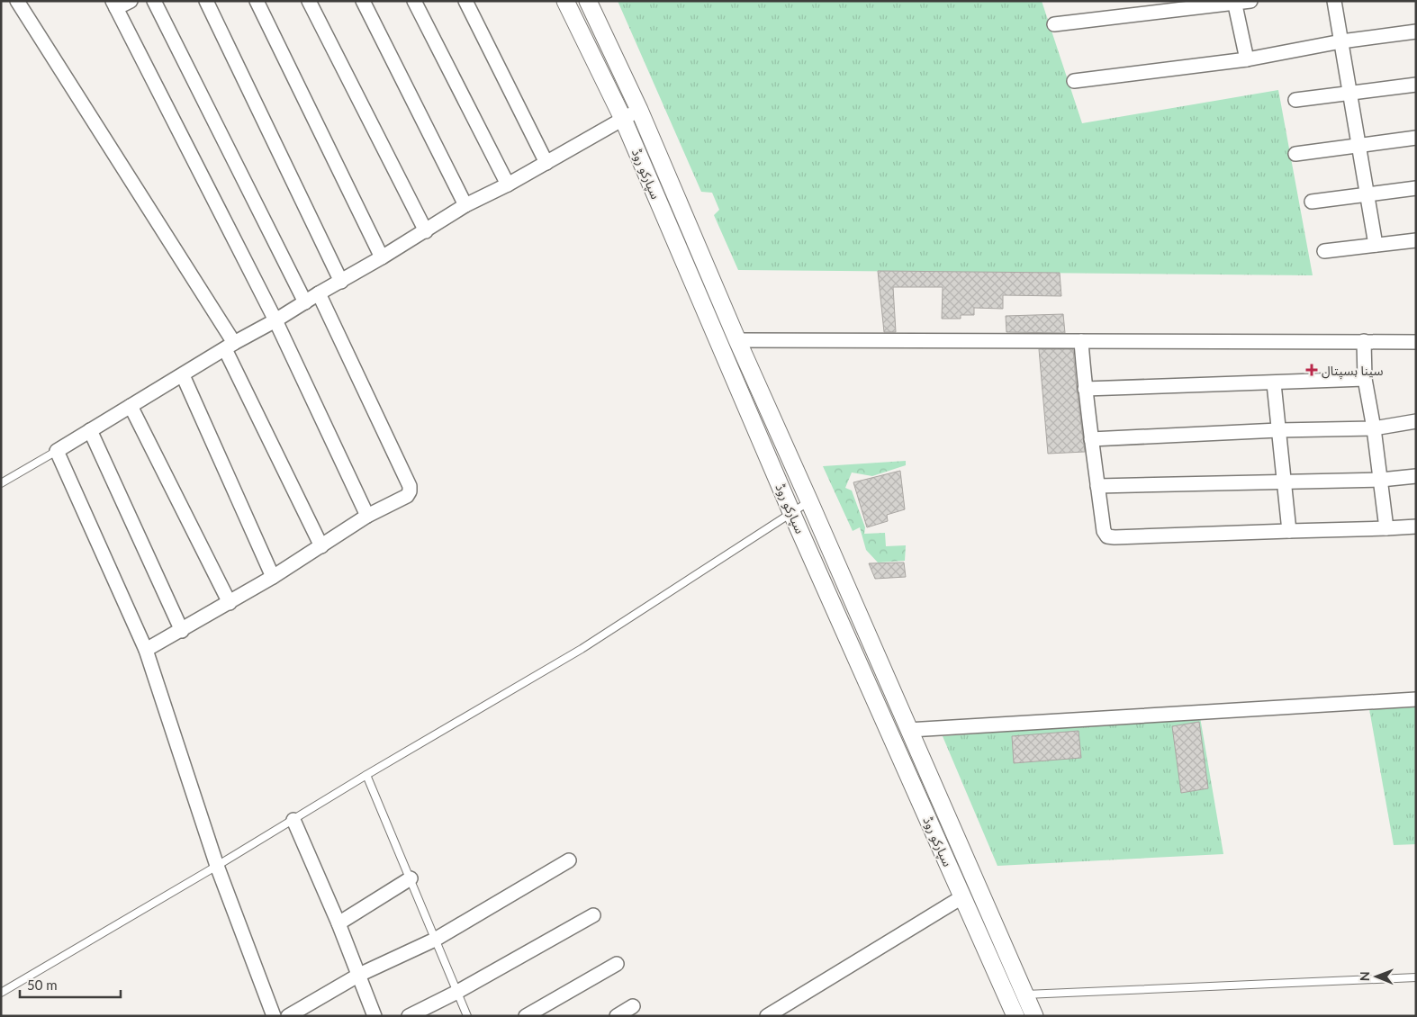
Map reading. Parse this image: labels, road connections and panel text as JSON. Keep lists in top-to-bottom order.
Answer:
{
  "streets": {
    "street": ["سپارکو روڈ"]
  },
  "places": {
    "health": ["سینا ہسپتال"]
  },
  "scale_bar": "50 m",
  "north": "left"
}
